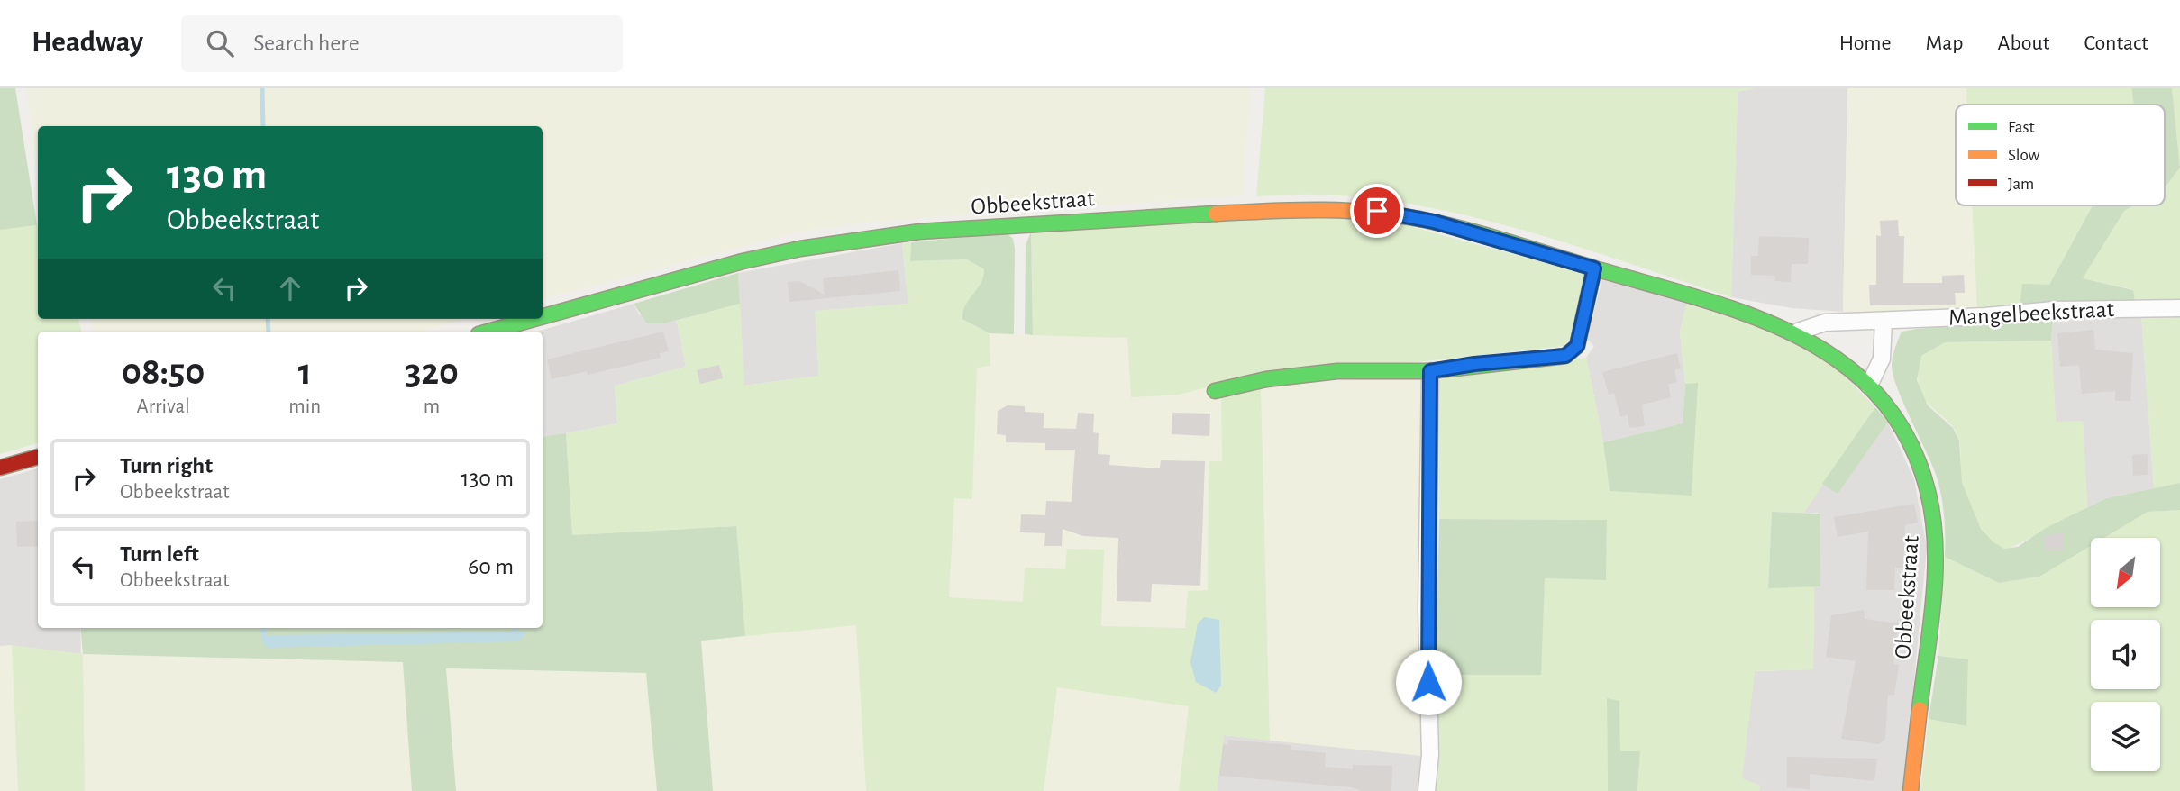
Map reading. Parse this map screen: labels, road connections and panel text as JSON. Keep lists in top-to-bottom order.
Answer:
{
  "streets": {
    "street": ["Obbeekstraat", "Mangelbeekstraat"]
  },
  "crossings": [
    ["Obbeekstraat", "Mangelbeekstraat"]
  ],
  "legend": ["Fast", "Slow", "Jam"],
  "north": "bottom left",
  "page": {
    "header": "Headway",
    "search": "Search here",
    "nav": [
      "Home",
      "Map",
      "About",
      "Contact"
    ],
    "turn": ["130 m", "Obbeekstraat"],
    "eta": [
      "08:50",
      "Arrival",
      "1",
      "min",
      "320",
      "m"
    ],
    "list": [
      {
        "name": "Turn right",
        "note": "Obbeekstraat",
        "value": "130 m"
      },
      {
        "name": "Turn left",
        "note": "Obbeekstraat",
        "value": "60 m"
      }
    ]
  }
}
